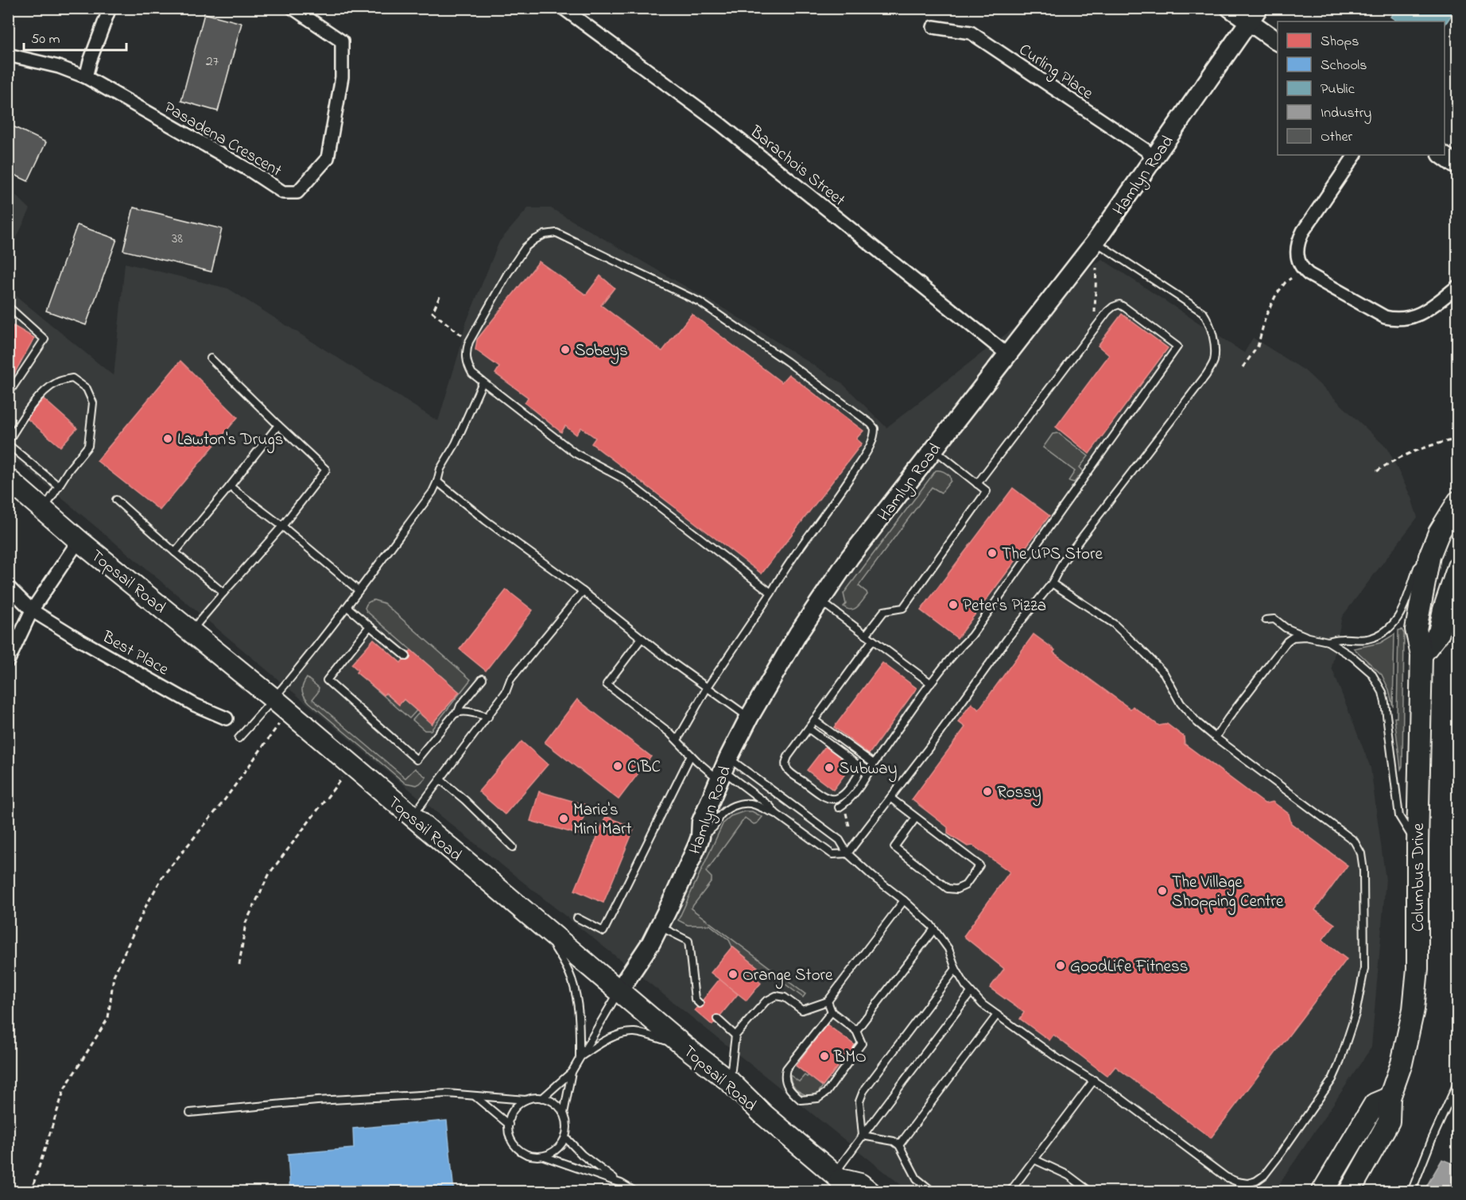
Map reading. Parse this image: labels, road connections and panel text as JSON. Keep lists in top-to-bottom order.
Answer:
{
  "streets": {
    "main road": ["Topsail Road", "Columbus Drive"],
    "street": [
      "Curling Place",
      "Pasadena Crescent",
      "Barachois Street",
      "Hamlyn Road",
      "Best Place"
    ]
  },
  "crossings": [
    ["Curling Place", "Hamlyn Road"],
    ["Barachois Street", "Hamlyn Road"],
    ["Hamlyn Road", "Topsail Road"]
  ],
  "places": [
    "Sobeys",
    "Lawton's Drugs",
    "The UPS Store",
    "Peter's Pizza",
    "CIBC",
    "Subway",
    "Rossy",
    "Marie's Mini Mart",
    "The Village Shopping Centre",
    "GoodLife Fitness",
    "Orange Store",
    "BMO"
  ],
  "house_numbers": ["27", "38"],
  "legend": [
    "Shops",
    "Schools",
    "Public",
    "Industry",
    "Other"
  ],
  "scale_bar": "50 m"
}
